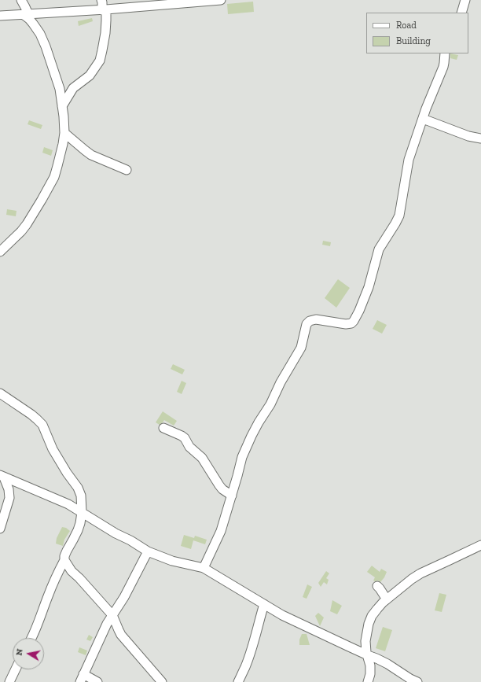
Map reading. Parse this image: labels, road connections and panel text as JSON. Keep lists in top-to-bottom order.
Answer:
{
  "legend": ["Road", "Building"],
  "north": "left"
}
